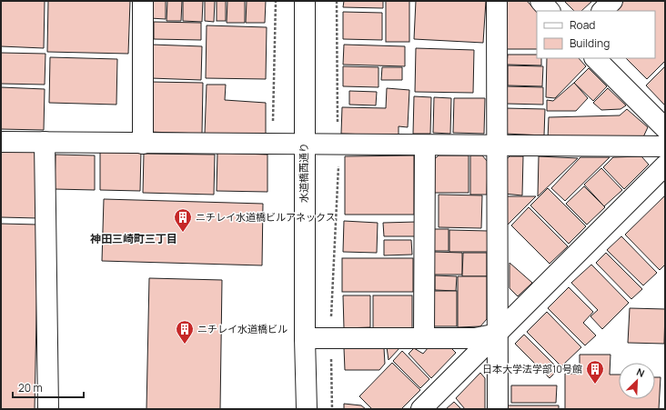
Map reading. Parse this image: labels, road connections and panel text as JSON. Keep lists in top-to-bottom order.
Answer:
{
  "streets": {
    "street": ["水道橋西通り"]
  },
  "districts": ["神田三崎町三丁目"],
  "places": {
    "building": ["ニチレイ水道橋ビルアネックス", "ニチレイ水道橋ビル", "日本大学法学部10号館"]
  },
  "legend": ["Road", "Building"],
  "scale_bar": "20 m",
  "north": "top right"
}
